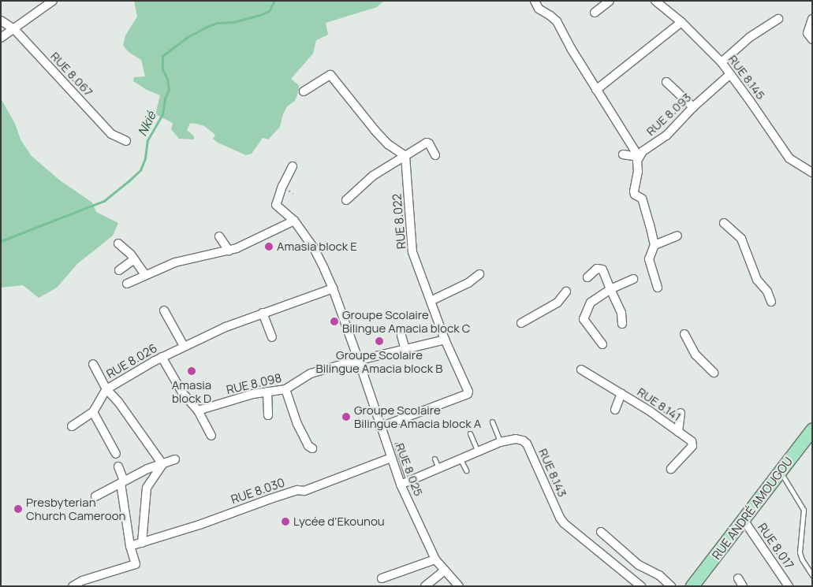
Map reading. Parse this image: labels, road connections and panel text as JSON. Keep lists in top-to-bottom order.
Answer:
{
  "streets": {
    "main road": ["RUE ANDRÉ AMOUGOU"],
    "street": [
      "RUE 8.067",
      "RUE 8.145",
      "RUE 8.093",
      "RUE 8.022",
      "RUE 8.026",
      "RUE 8.098",
      "RUE 8.141",
      "RUE 8.025",
      "RUE 8.143",
      "RUE 8.030",
      "RUE 8.017"
    ]
  },
  "crossings": [
    ["RUE 8.145", "RUE 8.093"],
    ["RUE 8.022", "RUE 8.098"],
    ["RUE 8.022", "RUE 8.025"],
    ["RUE 8.026", "RUE 8.025"],
    ["RUE 8.098", "RUE 8.025"],
    ["RUE 8.025", "RUE 8.143"],
    ["RUE 8.025", "RUE 8.030"],
    ["RUE ANDRÉ AMOUGOU", "RUE 8.017"]
  ],
  "water": ["Nkié"],
  "places": [
    "Amasia block E",
    "Groupe Scolaire Bilingue Amacia block C",
    "Groupe Scolaire Bilingue Amacia block B",
    "Amasia block D",
    "Groupe Scolaire Bilingue Amacia block A",
    "Presbyterian Church Cameroon",
    "Lycée d'Ekounou"
  ]
}
